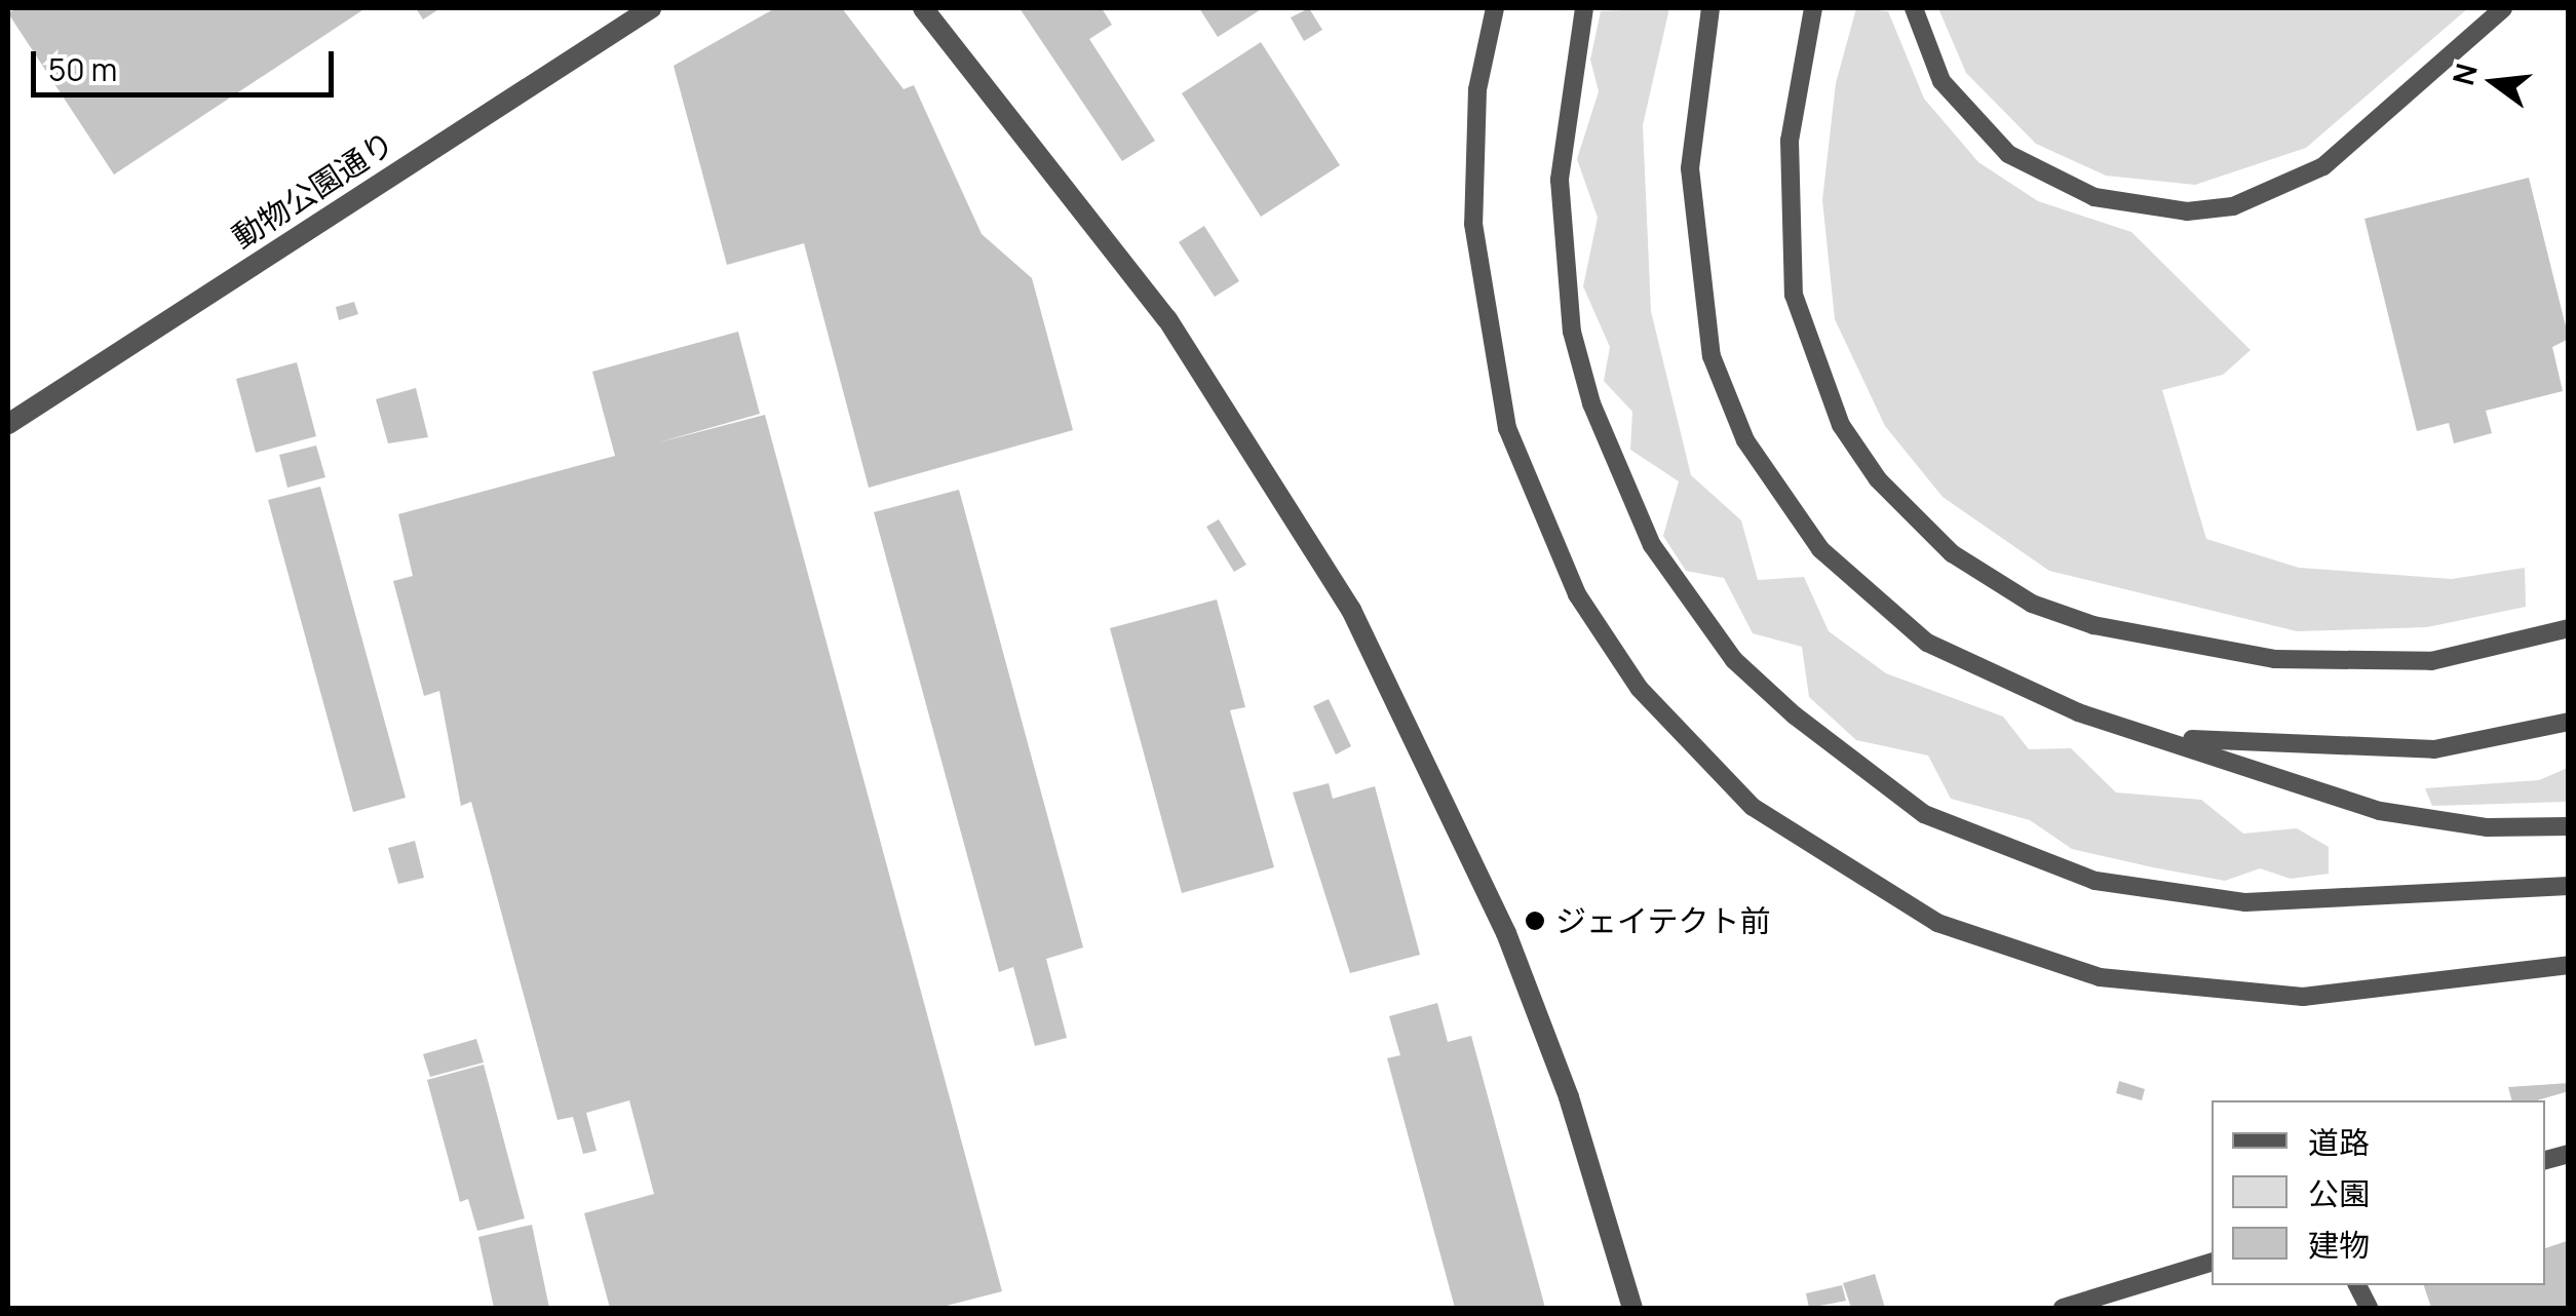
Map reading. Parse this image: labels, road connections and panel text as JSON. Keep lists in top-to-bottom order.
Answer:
{
  "streets": {
    "street": ["動物公園通り"]
  },
  "places": ["ジェイテクト前"],
  "legend": ["道路", "公園", "建物"],
  "scale_bar": "50 m",
  "north": "left"
}
